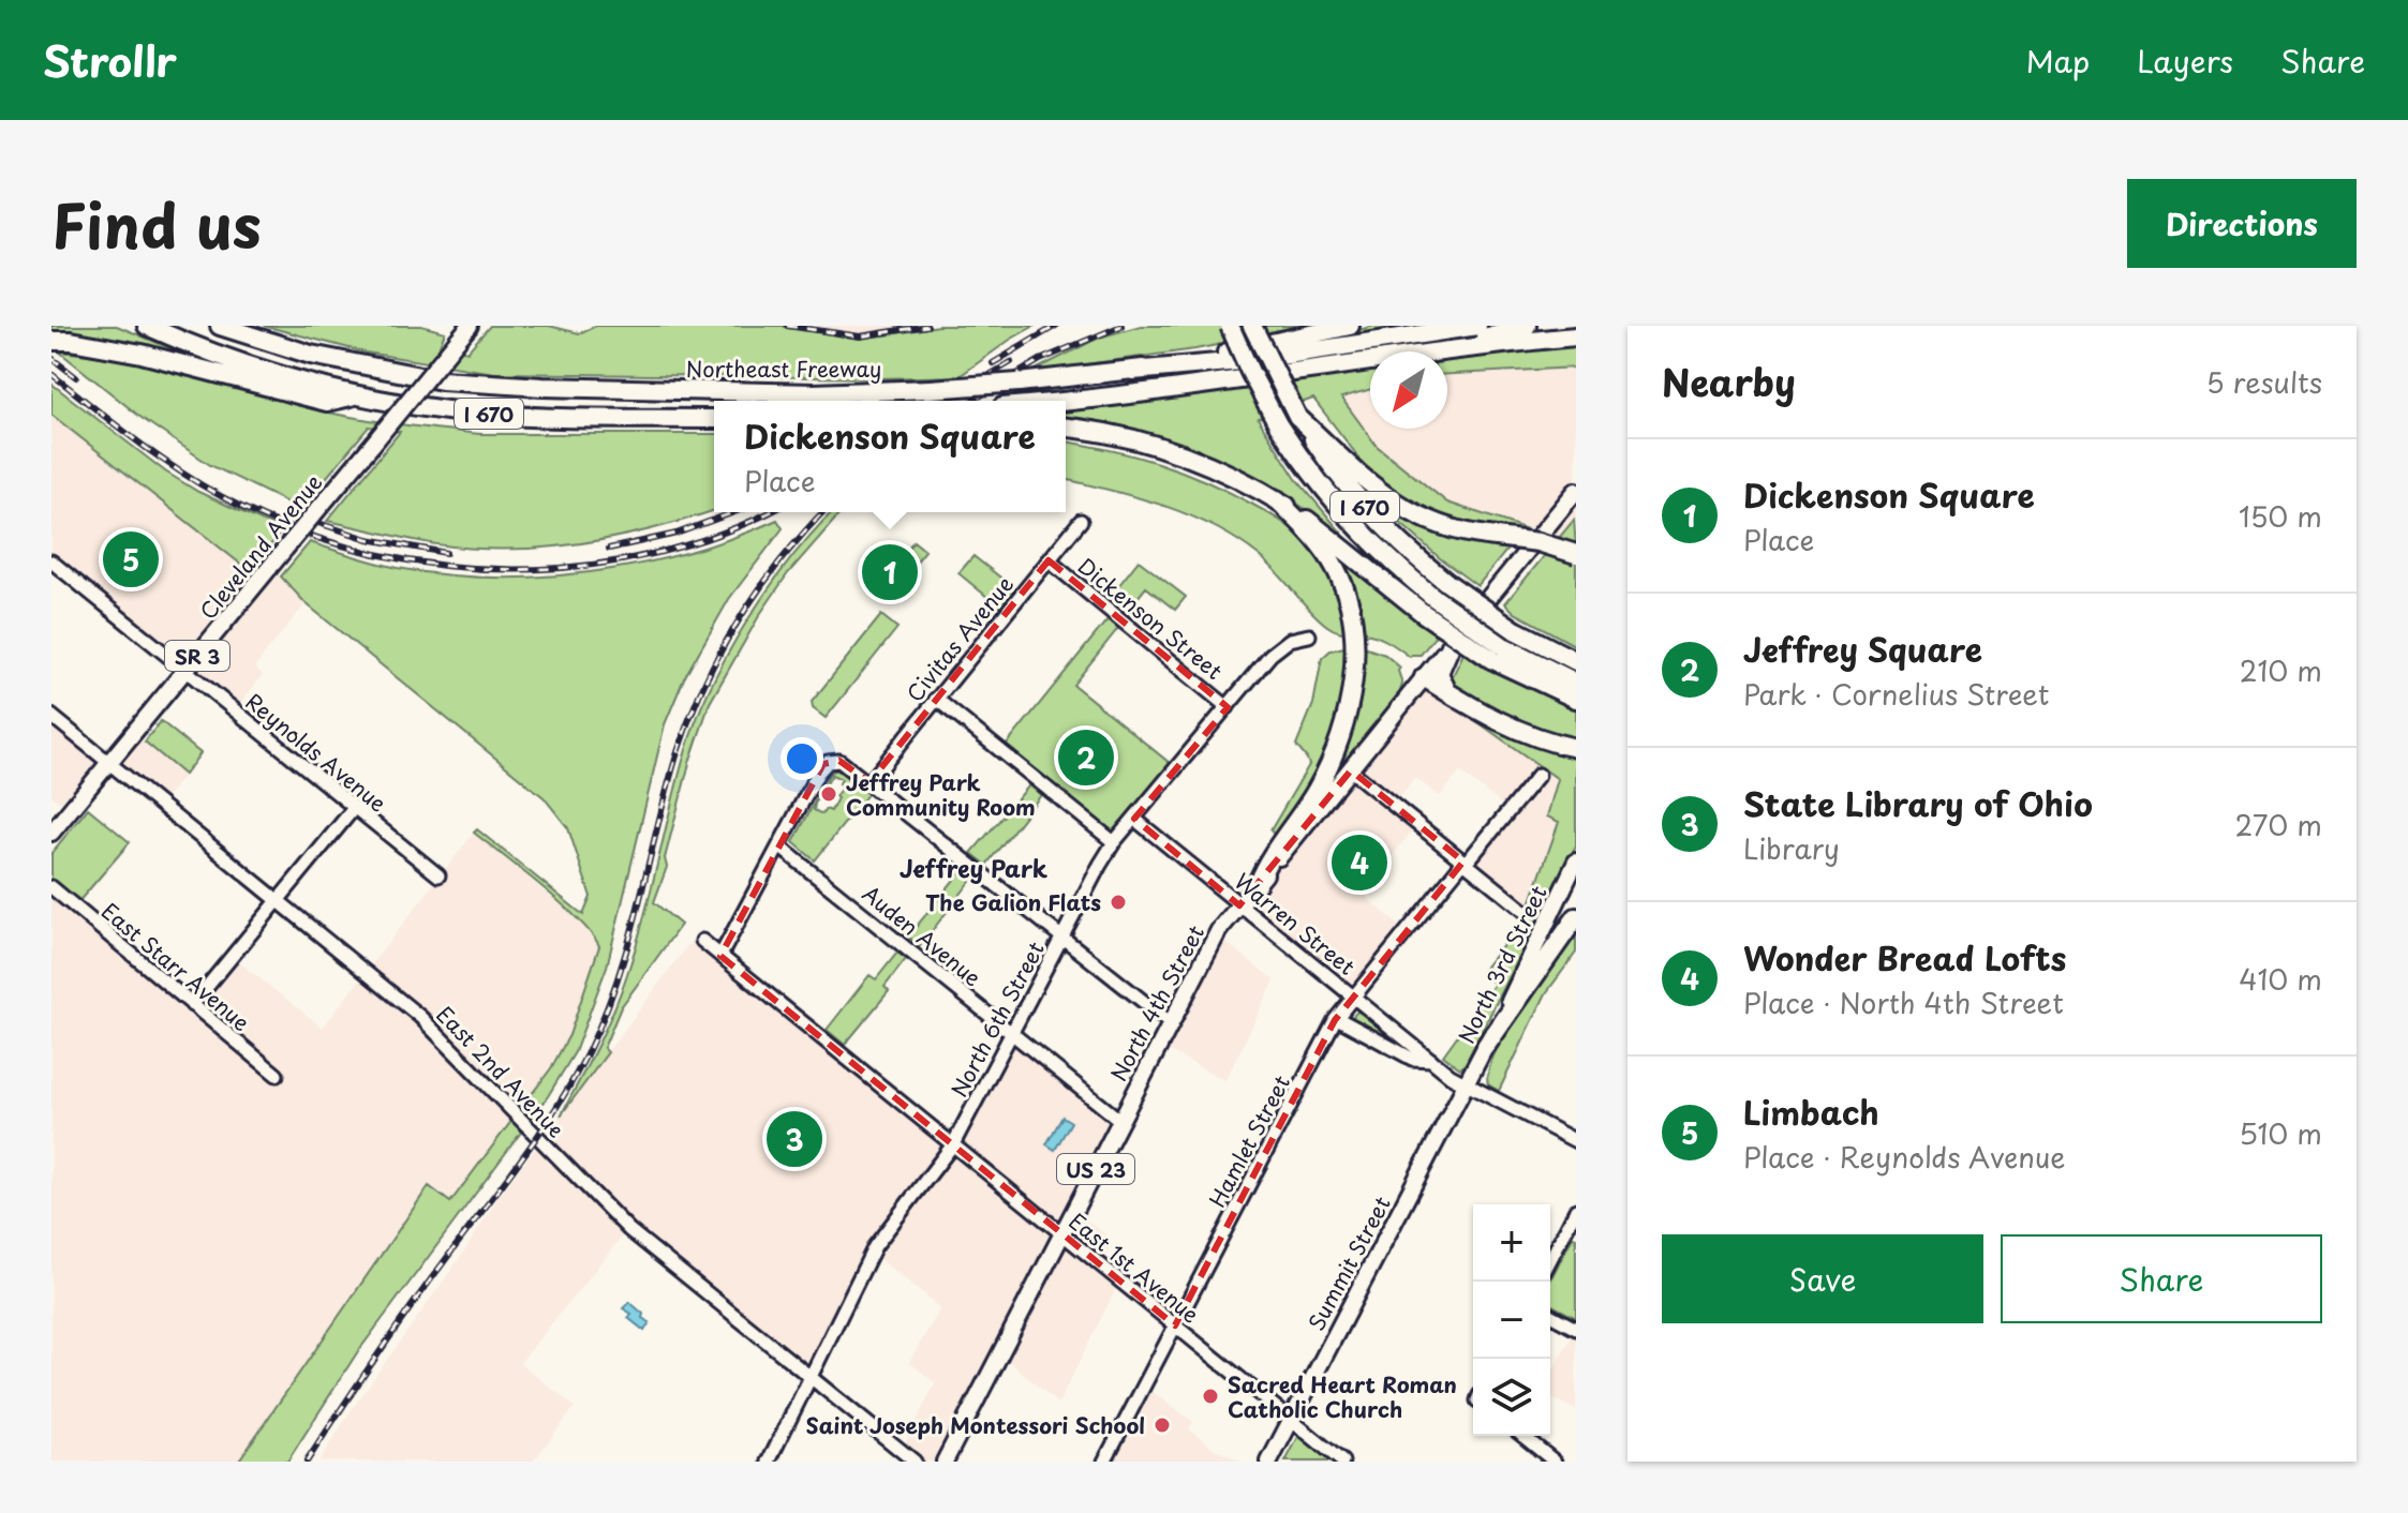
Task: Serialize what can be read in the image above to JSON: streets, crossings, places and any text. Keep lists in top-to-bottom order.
{
  "streets": {
    "highway": ["Northeast Freeway", "I 670"],
    "main road": [
      "Cleveland Avenue",
      "SR 3",
      "North 3rd Street",
      "North 4th Street",
      "US 23",
      "Summit Street"
    ],
    "street": [
      "Dickenson Street",
      "Civitas Avenue",
      "Reynolds Avenue",
      "Warren Street",
      "Auden Avenue",
      "East Starr Avenue",
      "North 6th Street",
      "East 2nd Avenue",
      "Hamlet Street",
      "East 1st Avenue"
    ]
  },
  "crossings": [
    ["Cleveland Avenue", "Reynolds Avenue"],
    ["Cleveland Avenue", "East 2nd Avenue"],
    ["Dickenson Street", "Civitas Avenue"],
    ["Dickenson Street", "North 6th Street"],
    ["Warren Street", "North 3rd Street"],
    ["Warren Street", "North 4th Street"],
    ["Warren Street", "North 6th Street"],
    ["Warren Street", "Hamlet Street"],
    ["Warren Street", "Summit Street"],
    ["Auden Avenue", "North 4th Street"],
    ["Auden Avenue", "North 6th Street"],
    ["North 3rd Street", "Summit Street"],
    ["North 4th Street", "East 1st Avenue"],
    ["North 6th Street", "East 2nd Avenue"],
    ["North 6th Street", "East 1st Avenue"],
    ["Hamlet Street", "East 1st Avenue"],
    ["Summit Street", "East 1st Avenue"]
  ],
  "districts": ["Jeffrey Park"],
  "places": [
    "Jeffrey Park Community Room",
    "The Galion Flats",
    "Sacred Heart Roman Catholic Church",
    "Saint Joseph Montessori School"
  ],
  "north": "bottom left",
  "page": {
    "header": "Strollr",
    "nav": ["Map", "Layers", "Share"],
    "title": "Find us",
    "buttons": [
      "Directions",
      ["Save", "Share"]
    ],
    "heading": ["Nearby", "5 results"],
    "popup": ["Dickenson Square", "Place"],
    "list": [
      {
        "mark": "1",
        "name": "Dickenson Square",
        "note": "Place",
        "value": "150 m"
      },
      {
        "mark": "2",
        "name": "Jeffrey Square",
        "note": "Park · Cornelius Street",
        "value": "210 m"
      },
      {
        "mark": "3",
        "name": "State Library of Ohio",
        "note": "Library",
        "value": "270 m"
      },
      {
        "mark": "4",
        "name": "Wonder Bread Lofts",
        "note": "Place · North 4th Street",
        "value": "410 m"
      },
      {
        "mark": "5",
        "name": "Limbach",
        "note": "Place · Reynolds Avenue",
        "value": "510 m"
      }
    ],
    "pins": [
      "5",
      "1",
      "2",
      "4",
      "3"
    ],
    "map_buttons": ["+", "−"]
  }
}
